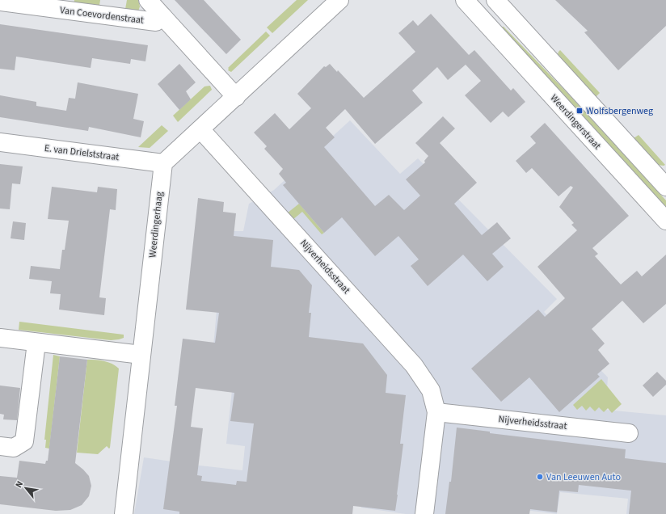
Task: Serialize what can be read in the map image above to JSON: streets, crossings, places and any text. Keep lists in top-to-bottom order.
{
  "streets": {
    "street": [
      "Van Coevordenstraat",
      "Weerdingerstraat",
      "E. van Drielststraat",
      "Weerdingerhaag",
      "Nijverheidsstraat"
    ]
  },
  "crossings": [
    ["E. van Drielststraat", "Weerdingerhaag"]
  ],
  "places": {
    "transit": ["Wolfsbergenweg"],
    "other": ["Van Leeuwen Auto"]
  },
  "north": "top left"
}
